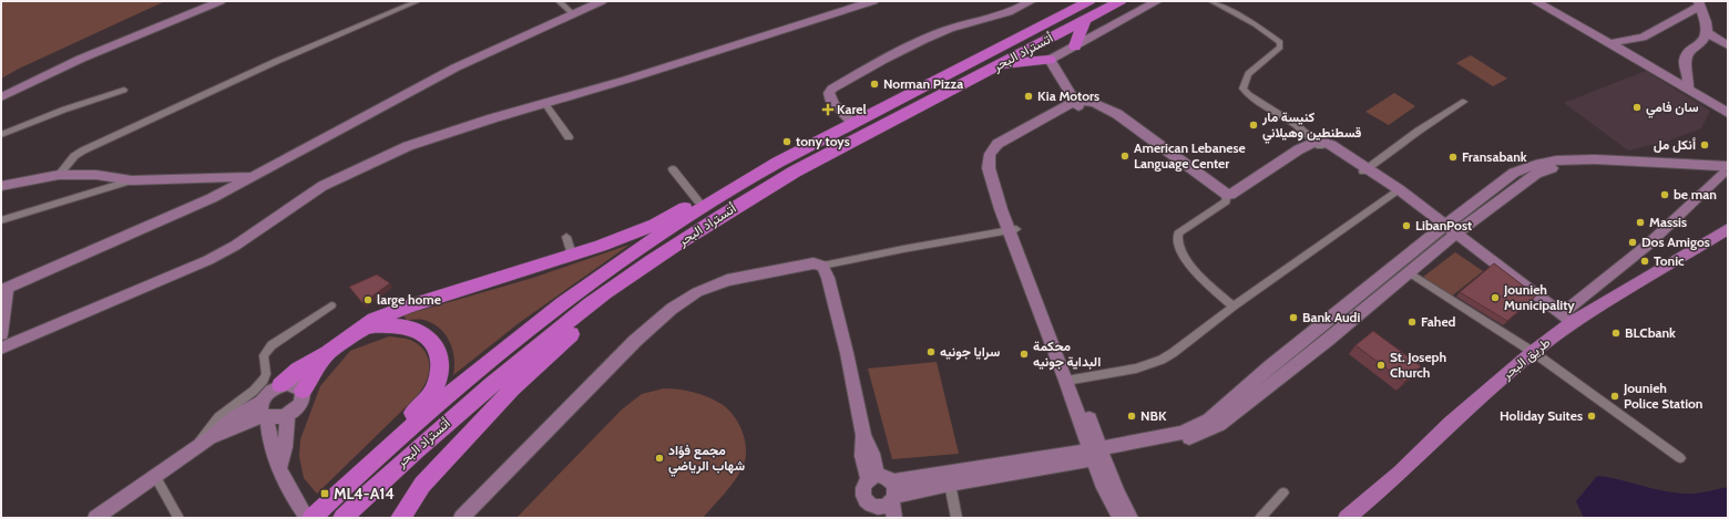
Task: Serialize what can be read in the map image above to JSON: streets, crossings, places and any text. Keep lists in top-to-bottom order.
{
  "streets": {
    "highway": ["أتستراد البحر"],
    "main road": ["طريق البحر"]
  },
  "places": {
    "other": [
      "Norman Pizza",
      "Kia Motors",
      "سان فامي",
      "كنيسة مار قسطنطين وهيلاني",
      "tony toys",
      "أنكل مل",
      "American Lebanese Language Center",
      "Fransabank",
      "be man",
      "Massis",
      "LibanPost",
      "Dos Amigos",
      "Tonic",
      "Jounieh Municipality",
      "large home",
      "Bank Audi",
      "Fahed",
      "BLCbank",
      "سرايا جونيه",
      "محكمة البداية جونيه",
      "St. Joseph Church",
      "Jounieh Police Station",
      "NBK",
      "Holiday Suites",
      "مجمع فؤاد شهاب الرياضي"
    ],
    "health": ["Karel"],
    "transit": ["ML4-A14"]
  }
}
